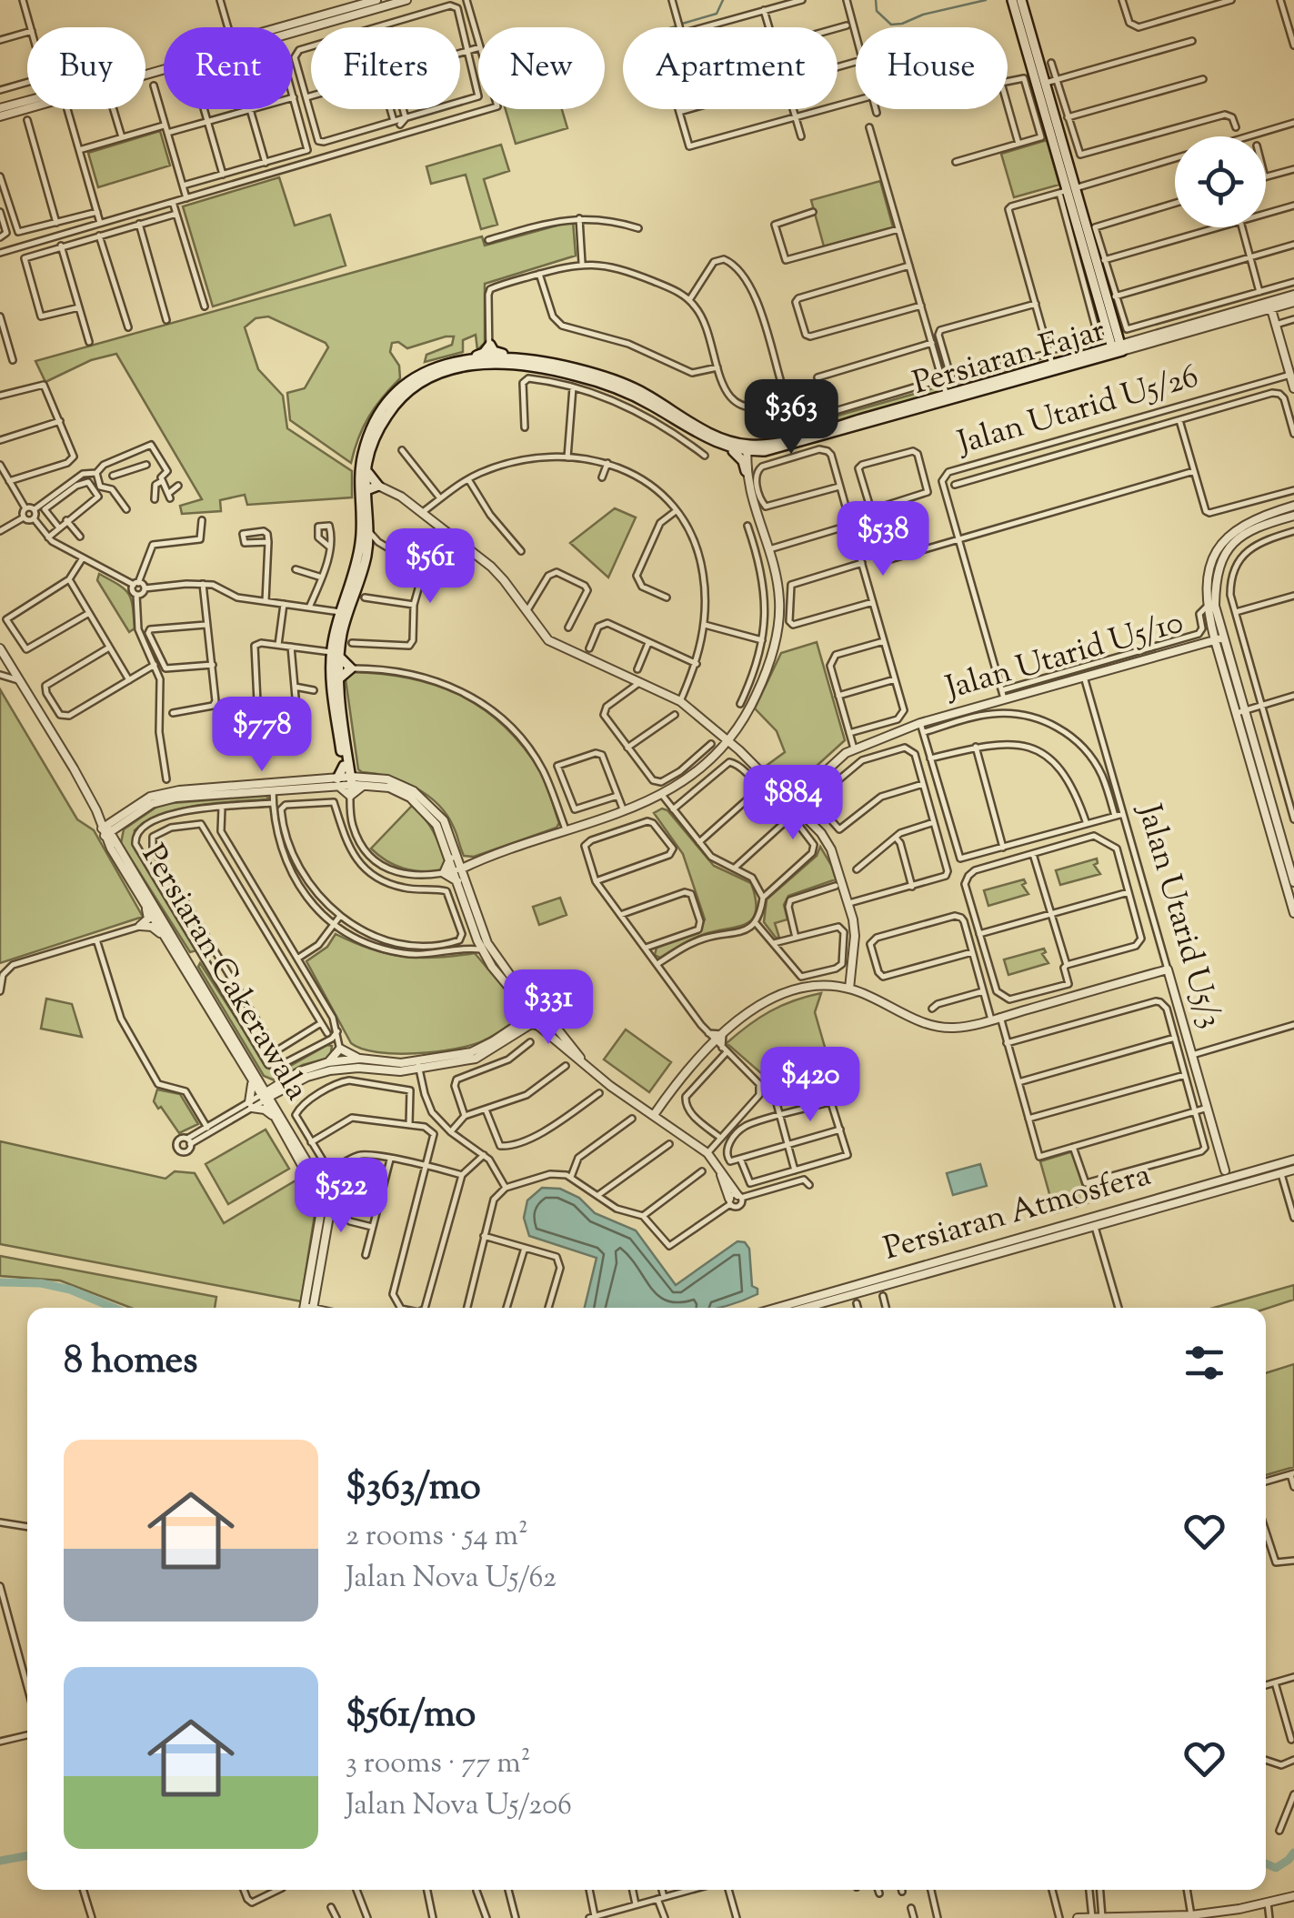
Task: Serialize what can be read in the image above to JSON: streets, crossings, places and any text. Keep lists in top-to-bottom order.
{
  "streets": {
    "main road": ["Persiaran Fajar"],
    "street": [
      "Jalan Utarid U5/26",
      "Jalan Utarid U5/10",
      "Jalan Utarid U5/3",
      "Persiaran Cakerawala",
      "Persiaran Atmosfera"
    ]
  },
  "crossings": [
    ["Jalan Utarid U5/10", "Jalan Utarid U5/3"]
  ],
  "page": {
    "chip": [
      "Buy",
      "Rent",
      "Filters",
      "New",
      "Apartment",
      "House"
    ],
    "price": [
      "$363",
      "$538",
      "$561",
      "$778",
      "$884",
      "$331",
      "$420",
      "$522"
    ],
    "heading": "8 homes",
    "list": [
      {
        "name": "$363/mo",
        "note": "2 rooms · 54 m² · Jalan Nova U5/62"
      },
      {
        "name": "$561/mo",
        "note": "3 rooms · 77 m² · Jalan Nova U5/206"
      }
    ]
  }
}
